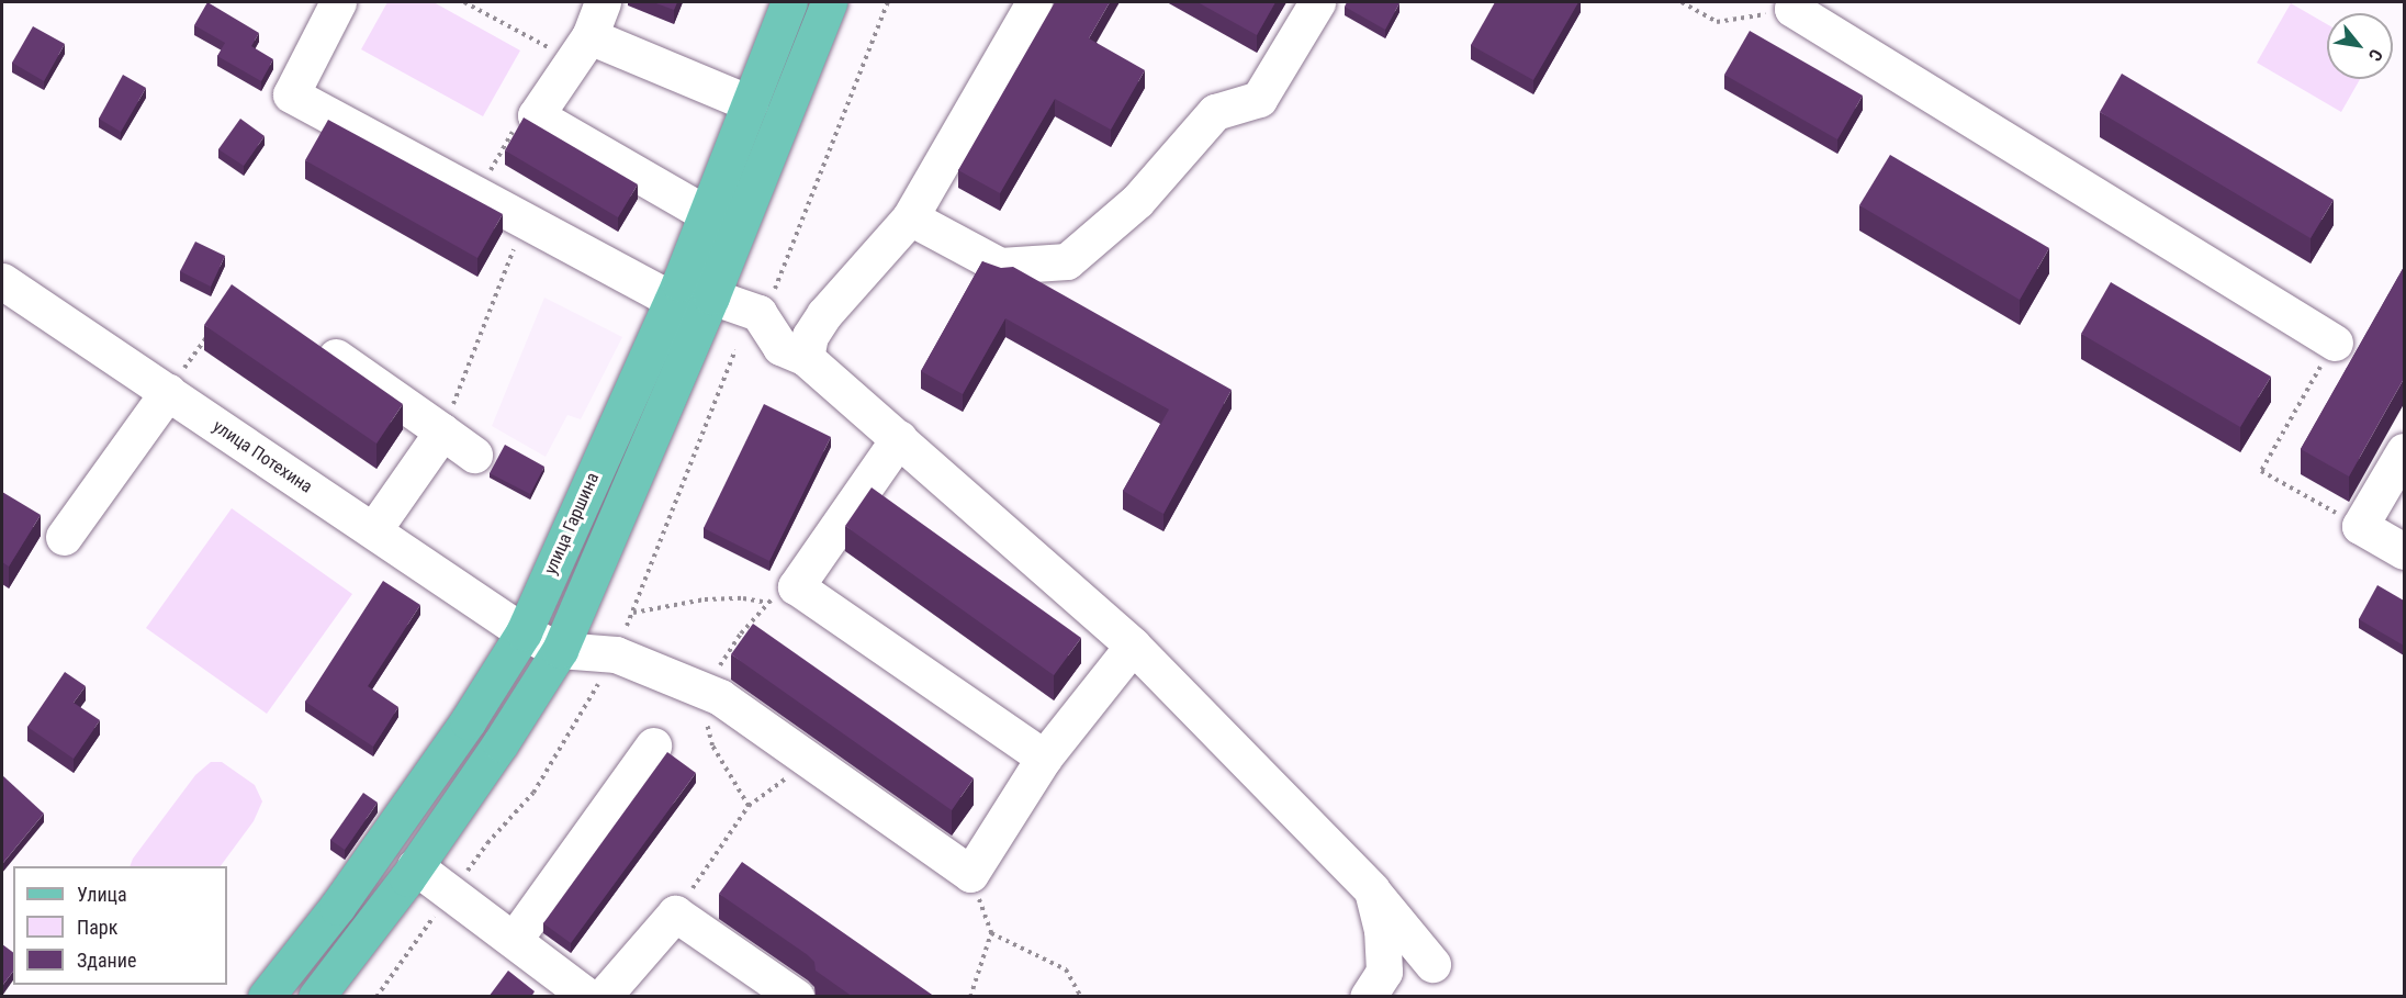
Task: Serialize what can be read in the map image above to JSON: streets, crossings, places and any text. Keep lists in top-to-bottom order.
{
  "streets": {
    "main road": ["улица Гаршина"],
    "street": ["улица Потехина"]
  },
  "crossings": [
    ["улица Потехина", "улица Гаршина"]
  ],
  "legend": ["Улица", "Парк", "Здание"],
  "north": "bottom right"
}
